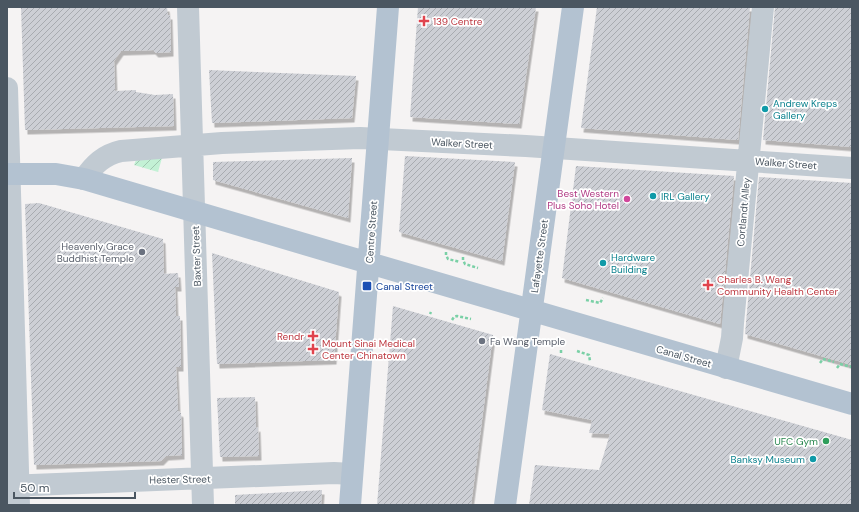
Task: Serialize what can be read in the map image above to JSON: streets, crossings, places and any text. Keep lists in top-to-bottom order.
{
  "streets": {
    "main road": ["Centre Street", "Lafayette Street", "Canal Street"],
    "street": [
      "Walker Street",
      "Cortlandt Alley",
      "Baxter Street",
      "Hester Street"
    ]
  },
  "crossings": [
    ["Walker Street", "Cortlandt Alley"],
    ["Walker Street", "Centre Street"],
    ["Walker Street", "Baxter Street"],
    ["Walker Street", "Lafayette Street"],
    ["Walker Street", "Canal Street"],
    ["Cortlandt Alley", "Canal Street"],
    ["Centre Street", "Canal Street"],
    ["Centre Street", "Hester Street"],
    ["Baxter Street", "Canal Street"],
    ["Baxter Street", "Hester Street"],
    ["Lafayette Street", "Canal Street"]
  ],
  "places": {
    "health": [
      "139 Centre",
      "Charles B. Wang Community Health Center",
      "Rendr",
      "Mount Sinai Medical Center Chinatown"
    ],
    "other": [
      "Andrew Kreps Gallery",
      "IRL Gallery",
      "Best Western Plus Soho Hotel",
      "Heavenly Grace Buddhist Temple",
      "Hardware Building",
      "Fa Wang Temple",
      "UFC Gym",
      "Banksy Museum"
    ],
    "transit": ["Canal Street"]
  },
  "scale_bar": "50 m"
}
